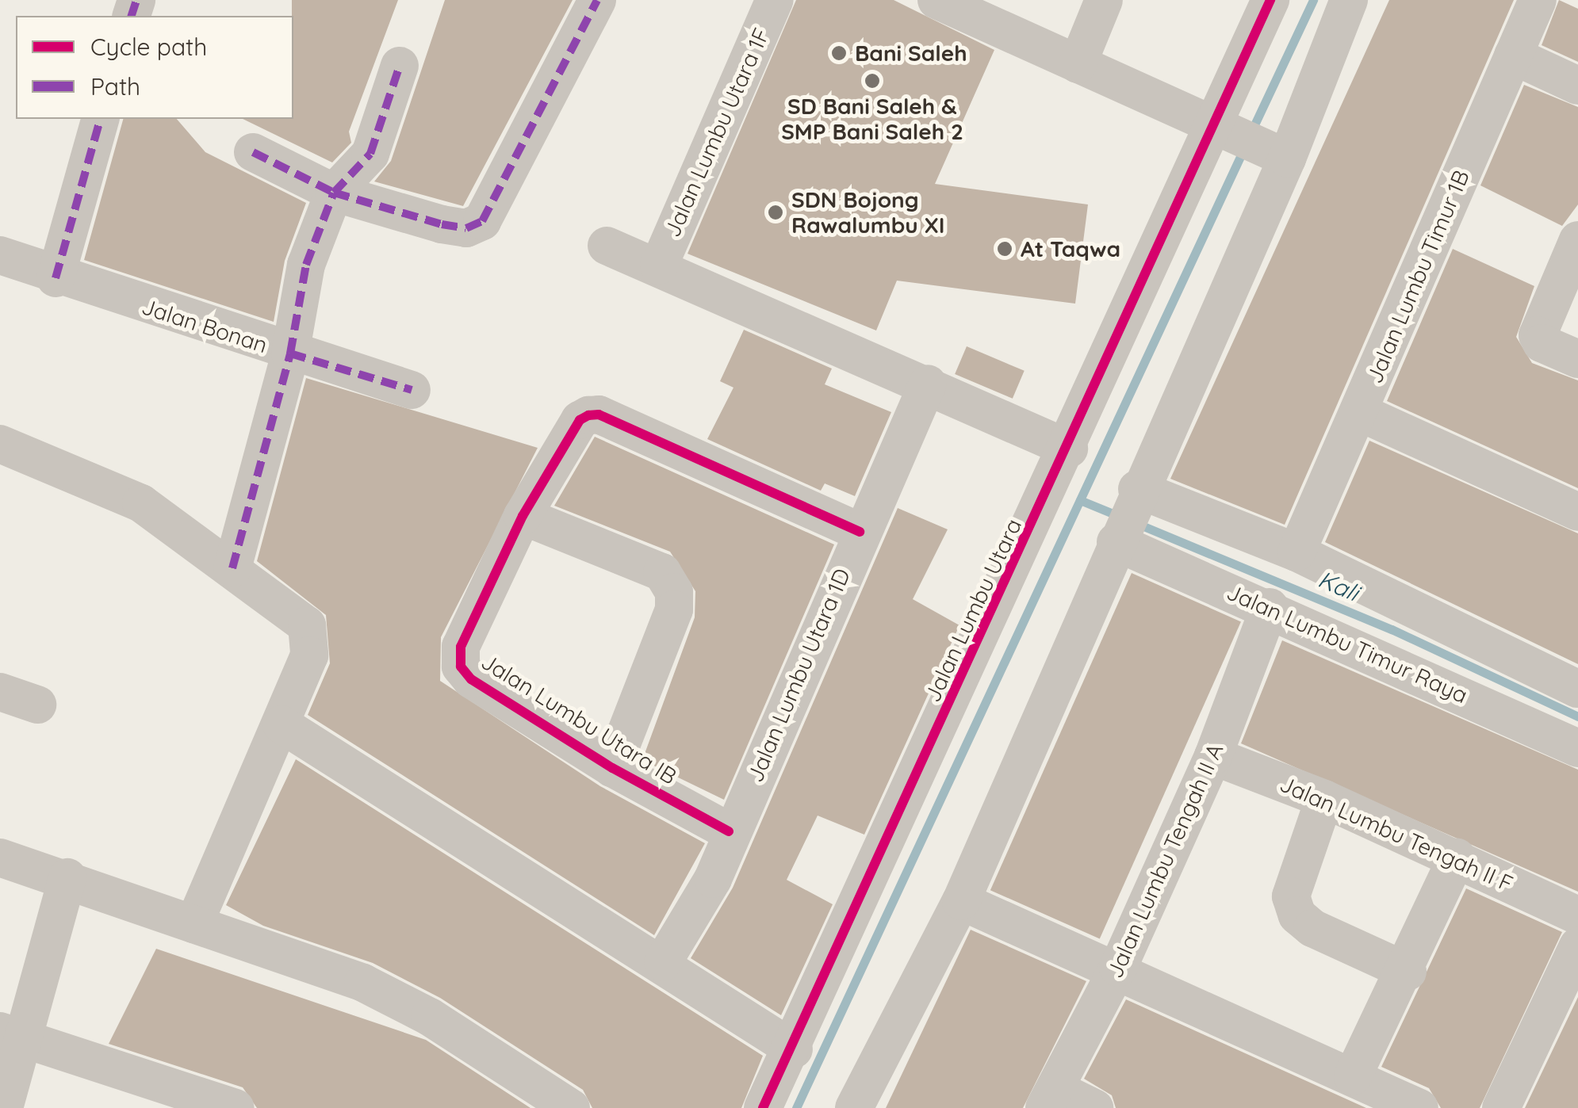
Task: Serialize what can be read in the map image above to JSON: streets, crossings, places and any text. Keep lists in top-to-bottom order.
{
  "streets": {
    "street": [
      "Jalan Lumbu Utara 1F",
      "Jalan Lumbu Timur 1B",
      "Jalan Bonan",
      "Jalan Lumbu Utara",
      "Jalan Lumbu Timur Raya",
      "Jalan Lumbu Utara 1D",
      "Jalan Lumbu Utara IB",
      "Jalan Lumbu Tengah II F",
      "Jalan Lumbu Tengah II A"
    ]
  },
  "crossings": [
    ["Jalan Lumbu Utara", "Jalan Lumbu Timur Raya"],
    ["Jalan Lumbu Timur Raya", "Jalan Lumbu Tengah II A"],
    ["Jalan Lumbu Utara 1D", "Jalan Lumbu Utara IB"],
    ["Jalan Lumbu Tengah II F", "Jalan Lumbu Tengah II A"]
  ],
  "water": ["Kali"],
  "places": [
    "Bani Saleh",
    "SD Bani Saleh & SMP Bani Saleh 2",
    "SDN Bojong Rawalumbu XI",
    "At Taqwa"
  ],
  "legend": ["Cycle path", "Path"]
}
